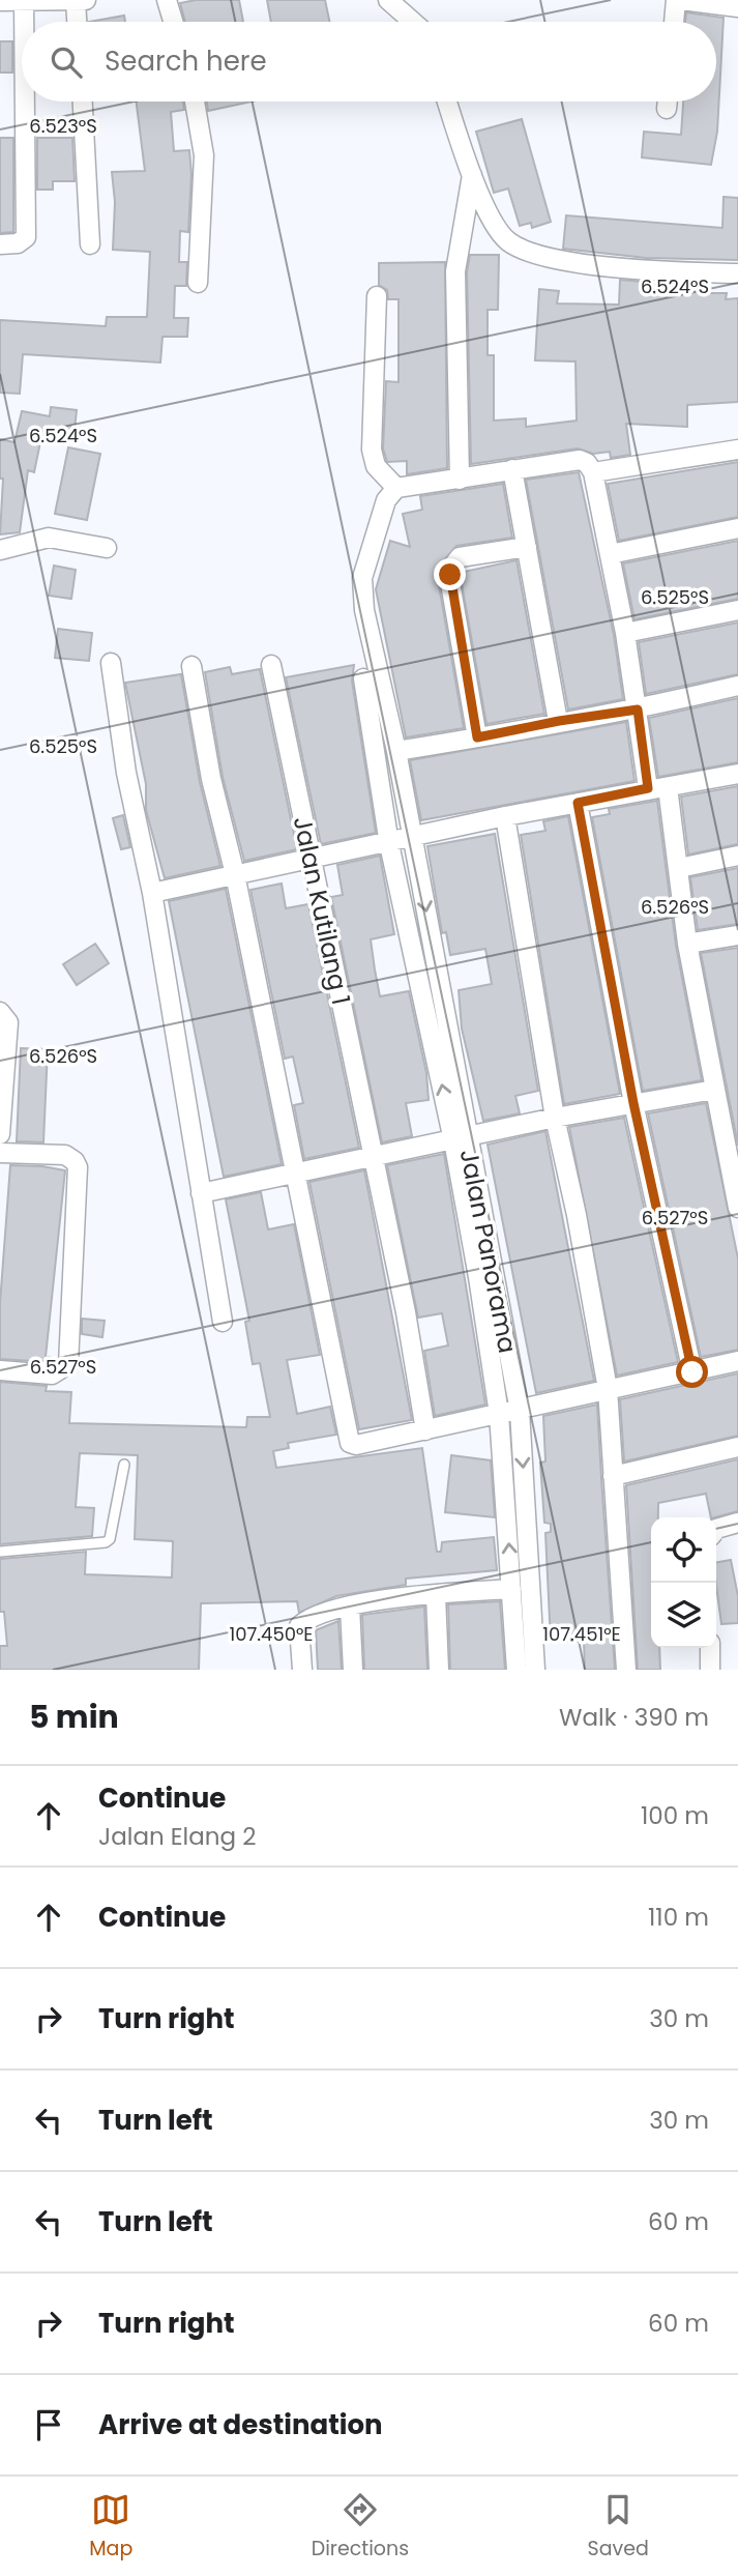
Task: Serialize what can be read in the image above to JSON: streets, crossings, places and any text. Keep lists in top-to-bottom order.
{
  "streets": {
    "street": ["Jalan Kutilang 1", "Jalan Panorama"]
  },
  "page": {
    "search": "Search here",
    "heading": ["5 min", "Walk · 390 m"],
    "list": [
      ["Continue", "Jalan Elang 2", "100 m"],
      ["Continue", "110 m"],
      ["Turn right", "30 m"],
      ["Turn left", "30 m"],
      ["Turn left", "60 m"],
      ["Turn right", "60 m"],
      "Arrive at destination"
    ],
    "nav": ["Map", "Directions", "Saved"]
  },
  "coordinates": [
    "6.523°S",
    "6.524°S",
    "6.525°S",
    "6.526°S",
    "6.527°S",
    "107.450°E",
    "107.451°E"
  ]
}
